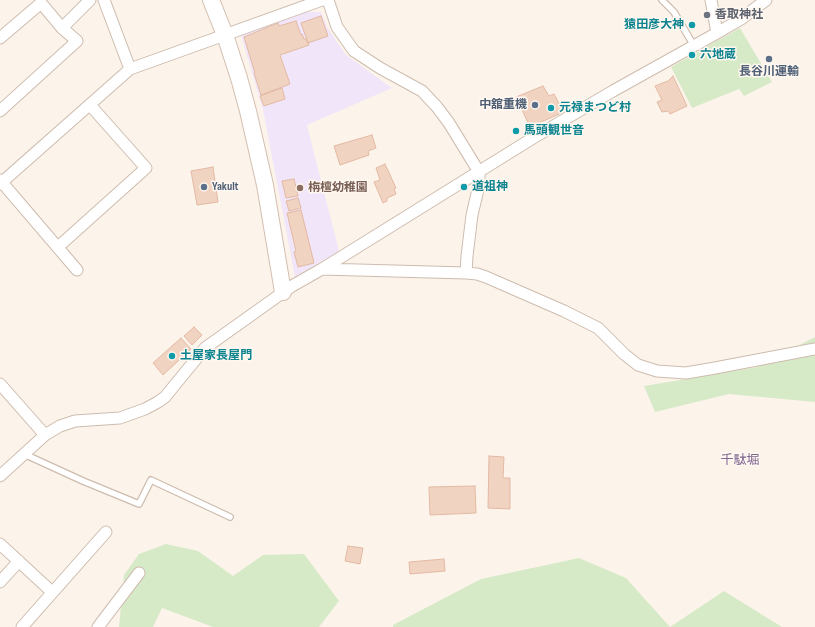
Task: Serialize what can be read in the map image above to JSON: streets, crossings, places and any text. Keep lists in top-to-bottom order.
{
  "districts": ["千駄堀"],
  "places": [
    "香取神社",
    "猿田彦大神",
    "六地蔵",
    "長谷川運輸",
    "中舘重機",
    "元禄まつど村",
    "馬頭観世音",
    "Yakult",
    "道祖神",
    "栴檀幼稚園",
    "土屋家長屋門"
  ]
}
